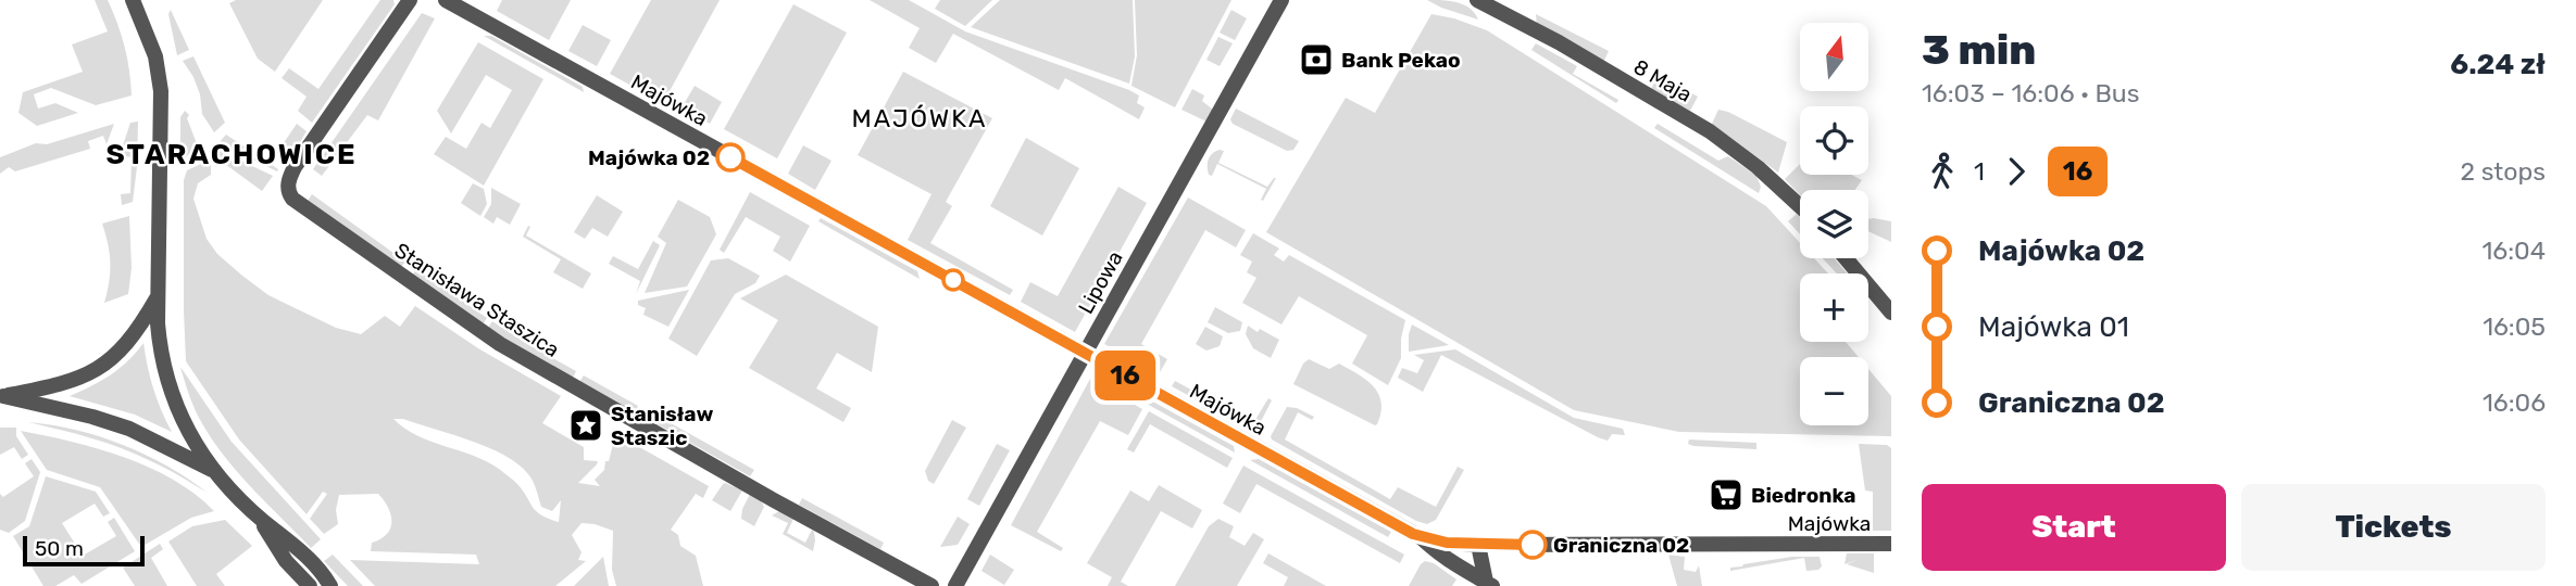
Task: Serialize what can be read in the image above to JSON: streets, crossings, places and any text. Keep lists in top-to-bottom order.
{
  "streets": {
    "street": [
      "8 Maja",
      "Majówka",
      "Lipowa",
      "Stanisława Staszica"
    ]
  },
  "crossings": [
    ["Majówka", "Lipowa"]
  ],
  "districts": ["MAJÓWKA", "STARACHOWICE"],
  "places": {
    "bank": ["Bank Pekao"],
    "other": ["Majówka 02", "Graniczna 02"],
    "place": ["Stanisław Staszic"],
    "supermarket": ["Biedronka"]
  },
  "lines": ["bus line 16"],
  "scale_bar": "50 m",
  "north": "top",
  "page": {
    "on_map": "16",
    "heading": ["3 min", "16:03 – 16:06 · Bus", "6.24 zł"],
    "map_buttons": ["+", "−"],
    "legs": ["1", "16", "2 stops"],
    "list": [
      {
        "name": "Majówka 02",
        "value": "16:04"
      },
      {
        "name": "Majówka 01",
        "value": "16:05"
      },
      {
        "name": "Graniczna 02",
        "value": "16:06"
      }
    ],
    "buttons": ["Start", "Tickets"],
    "scale": "50 m"
  }
}
